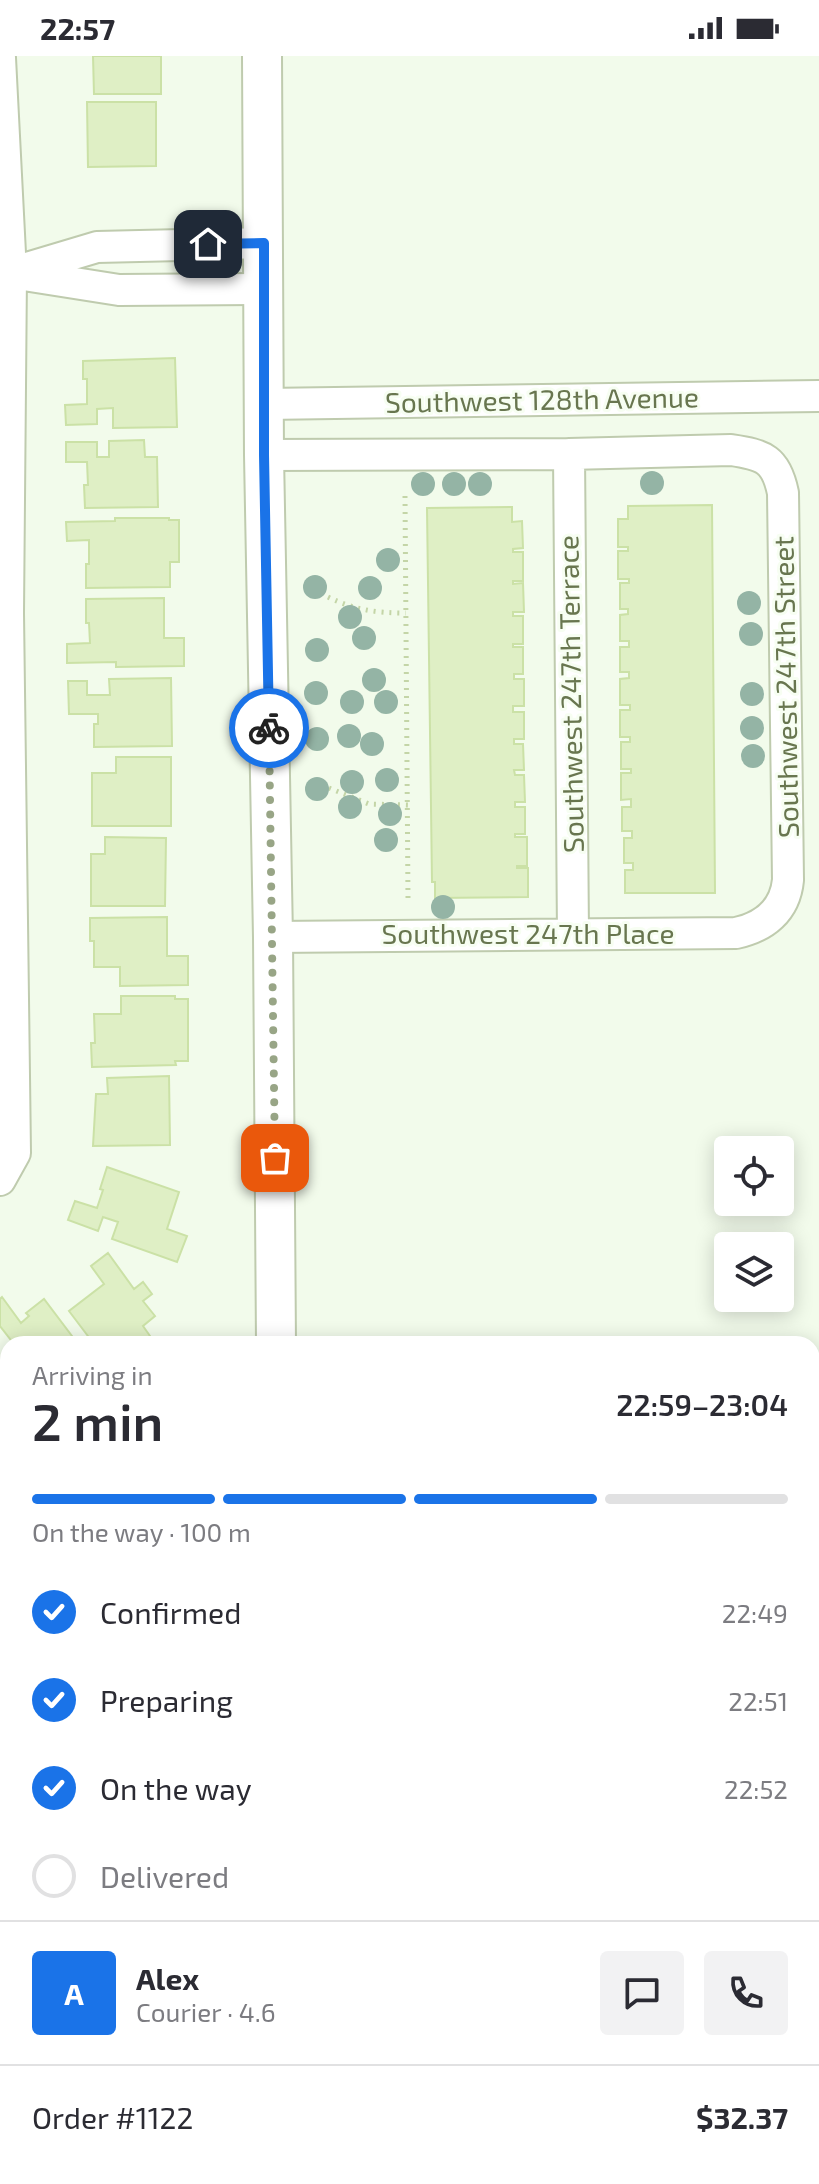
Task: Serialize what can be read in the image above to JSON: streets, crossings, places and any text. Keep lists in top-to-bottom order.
{
  "streets": {
    "street": [
      "Southwest 128th Avenue",
      "Southwest 247th Street",
      "Southwest 247th Terrace",
      "Southwest 247th Place"
    ]
  },
  "crossings": [
    ["Southwest 247th Street", "Southwest 247th Terrace"],
    ["Southwest 247th Street", "Southwest 247th Place"],
    ["Southwest 247th Terrace", "Southwest 247th Place"]
  ],
  "page": {
    "status": "22:57",
    "heading": ["2 min", "Arriving in", "22:59–23:04"],
    "panel": [
      "Alex",
      "Courier · 4.6",
      "Order #1122",
      "$32.37"
    ],
    "bar": "On the way · 100 m",
    "list": [
      ["Confirmed", "22:49"],
      ["Preparing", "22:51"],
      ["On the way", "22:52"],
      "Delivered"
    ],
    "round": "A"
  }
}
